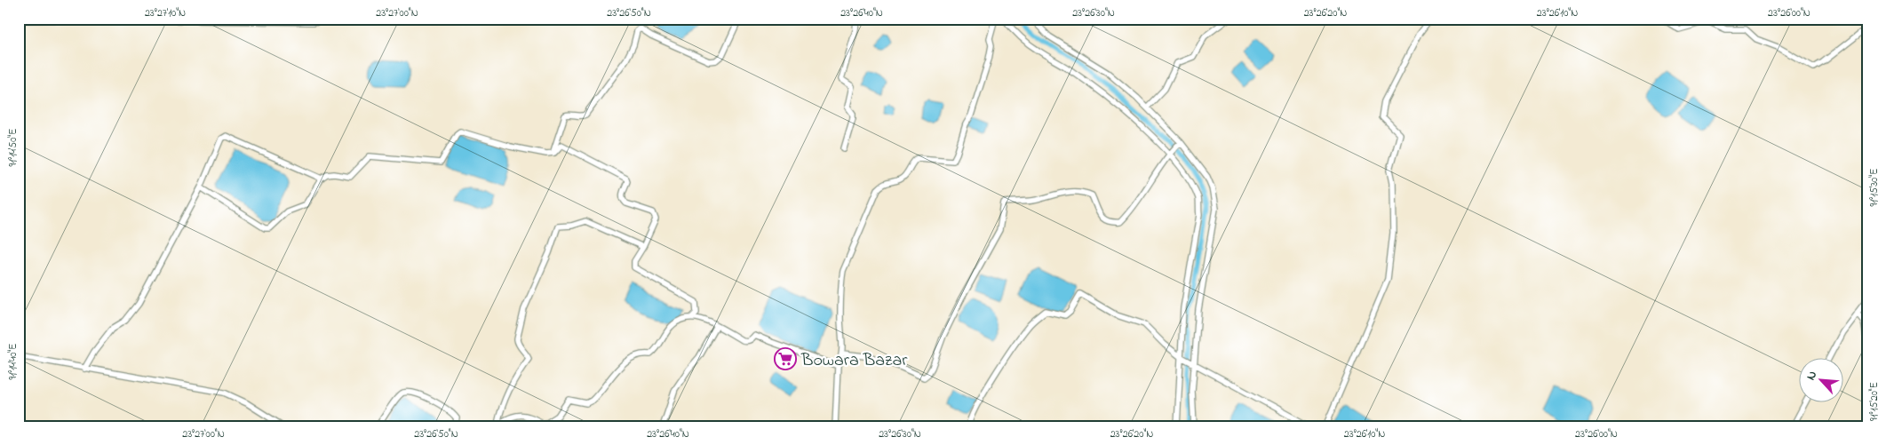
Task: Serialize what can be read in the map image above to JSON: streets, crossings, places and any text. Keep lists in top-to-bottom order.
{
  "places": {
    "supermarket": ["Bowara Bazar"]
  },
  "north": "top left",
  "coordinates": [
    "23°27'10\"N",
    "23°27'00\"N",
    "23°26'50\"N",
    "23°26'40\"N",
    "23°26'30\"N",
    "23°26'20\"N",
    "23°26'10\"N",
    "23°26'00\"N",
    "91°14'50\"E",
    "91°15'30\"E",
    "91°14'40\"E",
    "91°15'20\"E"
  ]
}
